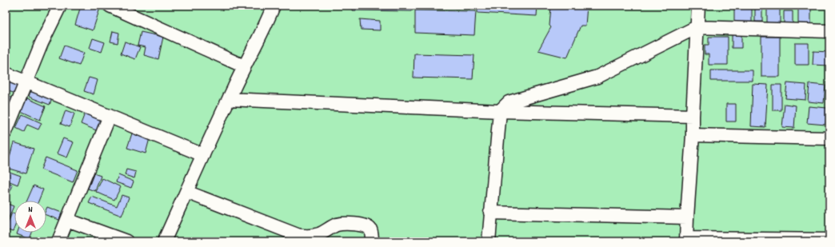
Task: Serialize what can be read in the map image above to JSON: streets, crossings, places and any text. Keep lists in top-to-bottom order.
{
  "north": "top"
}
